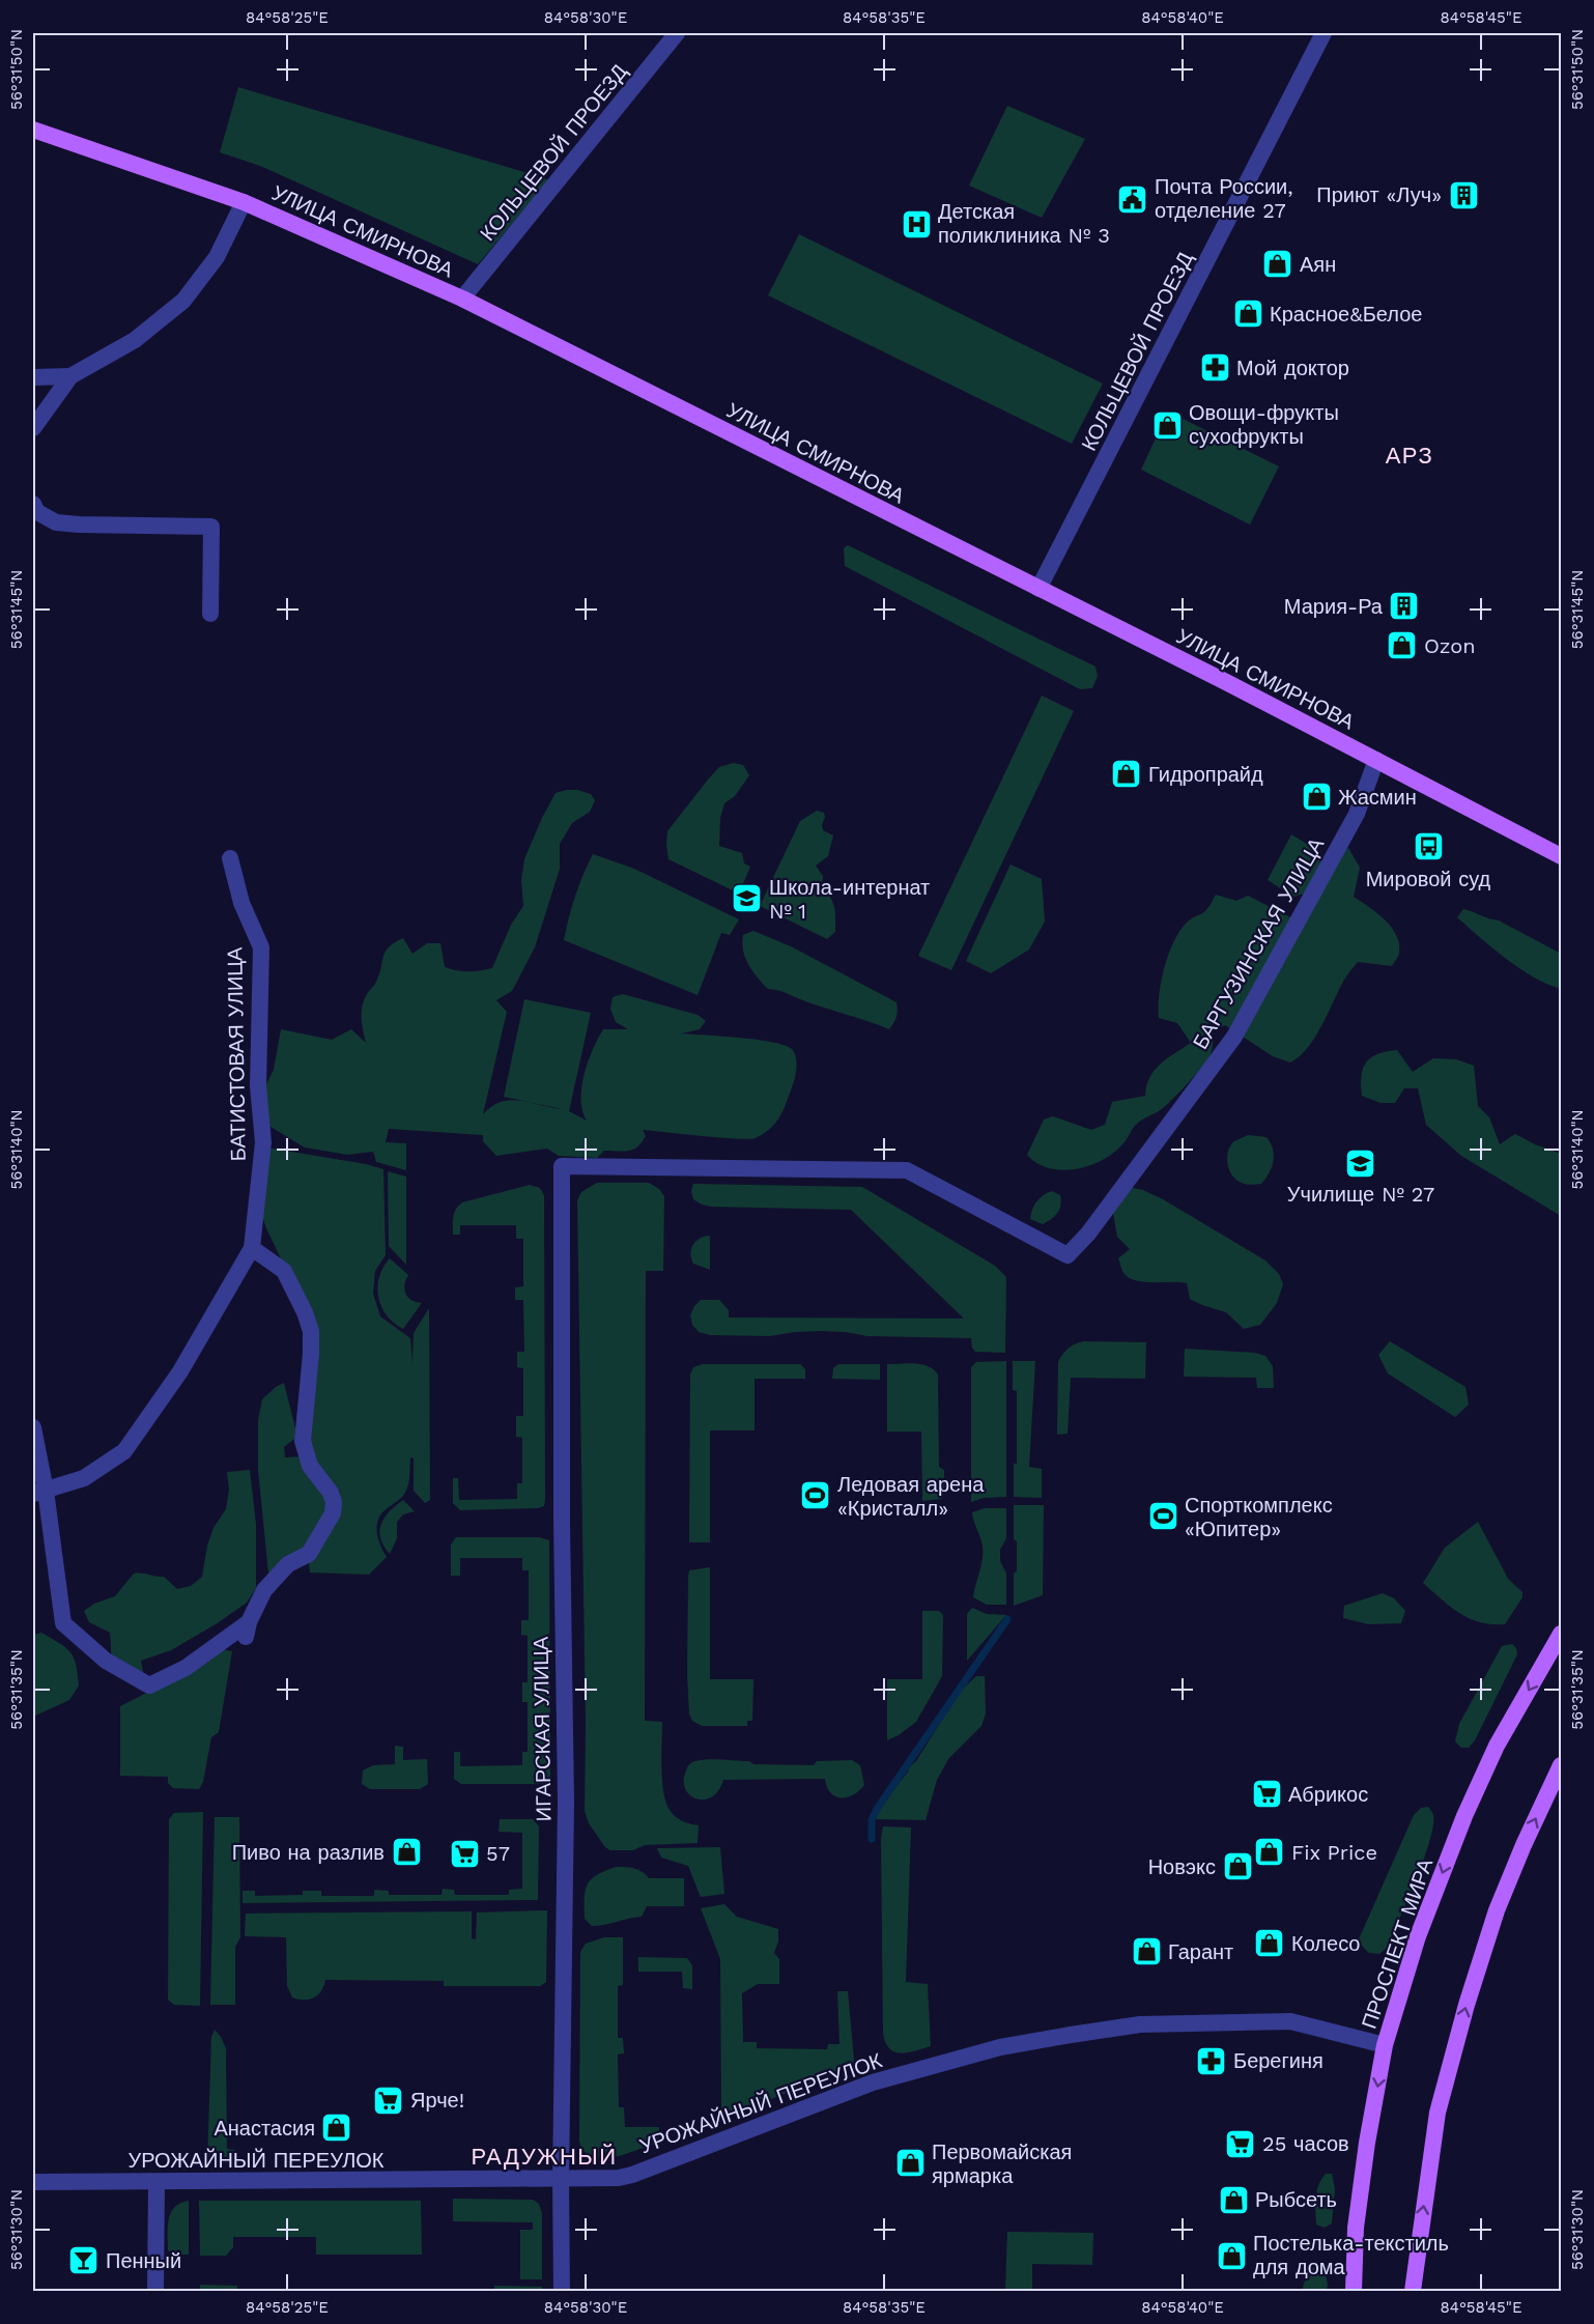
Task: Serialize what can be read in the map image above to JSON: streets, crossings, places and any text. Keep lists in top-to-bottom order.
{
  "streets": {
    "main road": ["УЛИЦА СМИРНОВА", "ПРОСПЕКТ МИРА"],
    "street": [
      "КОЛЬЦЕВОЙ ПРОЕЗД",
      "БАРГУЗИНСКАЯ УЛИЦА",
      "БАТИСТОВАЯ УЛИЦА",
      "ИГАРСКАЯ УЛИЦА",
      "УРОЖАЙНЫЙ ПЕРЕУЛОК"
    ]
  },
  "crossings": [
    ["КОЛЬЦЕВОЙ ПРОЕЗД", "УЛИЦА СМИРНОВА"],
    ["УЛИЦА СМИРНОВА", "БАРГУЗИНСКАЯ УЛИЦА"],
    ["БАРГУЗИНСКАЯ УЛИЦА", "ИГАРСКАЯ УЛИЦА"],
    ["ИГАРСКАЯ УЛИЦА", "УРОЖАЙНЫЙ ПЕРЕУЛОК"],
    ["ПРОСПЕКТ МИРА", "УРОЖАЙНЫЙ ПЕРЕУЛОК"]
  ],
  "districts": ["АРЗ", "РАДУЖНЫЙ"],
  "places": {
    "building": ["Приют «Луч»", "Мария-Ра"],
    "public building": ["Почта России, отделение 27"],
    "hospital": ["Детская поликлиника № 3"],
    "shop": [
      "Аян",
      "Красное&Белое",
      "Овощи-фрукты сухофрукты",
      "Ozon",
      "Гидропрайд",
      "Жасмин",
      "Пиво на разлив",
      "Fix Price",
      "Новэкс",
      "Колесо",
      "Гарант",
      "Анастасия",
      "Первомайская ярмарка",
      "Рыбсеть",
      "Постелька-текстиль для дома"
    ],
    "pharmacy": ["Мой доктор", "Берегиня"],
    "bus stop": ["Мировой суд"],
    "school or university": ["Школа-интернат № 1", "Училище № 27"],
    "sports": ["Ледовая арена «Кристалл»", "Спорткомплекс «Юпитер»"],
    "supermarket": [
      "Абрикос",
      "57",
      "Ярче!",
      "25 часов"
    ],
    "bar": ["Пенный"]
  },
  "coordinates": [
    "84°58'25\"E",
    "84°58'30\"E",
    "84°58'35\"E",
    "84°58'40\"E",
    "84°58'45\"E",
    "56°31'50\"N",
    "56°31'45\"N",
    "56°31'40\"N",
    "56°31'35\"N",
    "56°31'30\"N"
  ]
}
